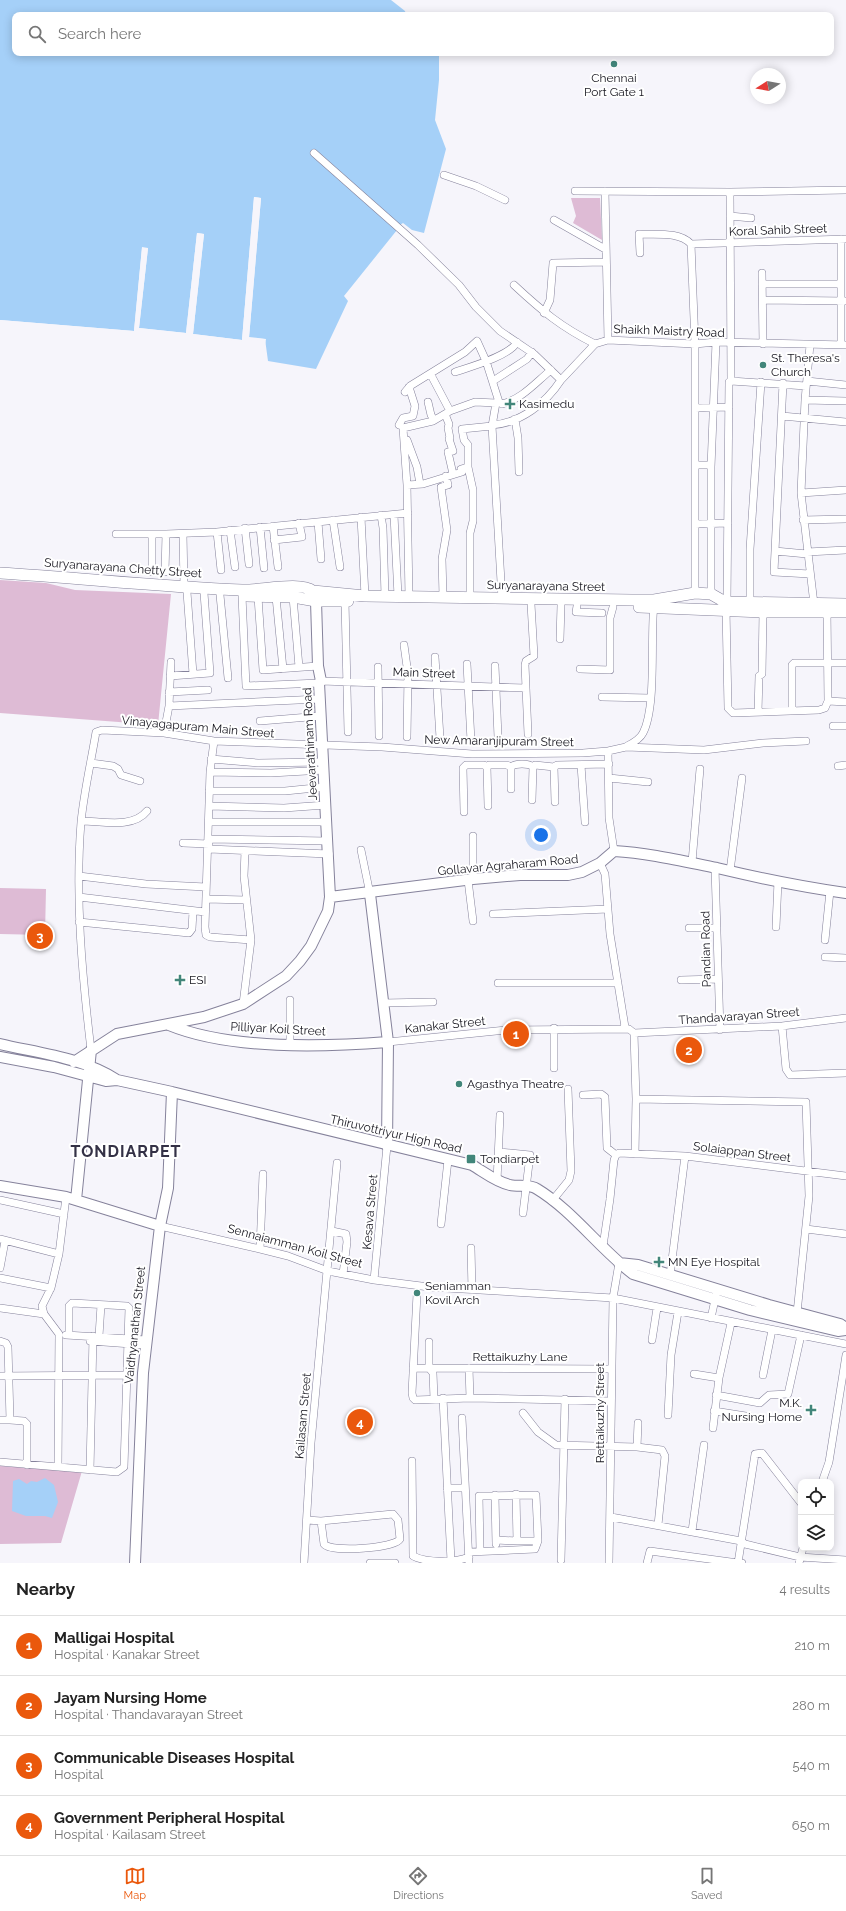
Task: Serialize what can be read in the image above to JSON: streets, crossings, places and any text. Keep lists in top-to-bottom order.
{
  "streets": {
    "main road": [
      "Suryanarayana Chetty Street",
      "Suryanarayana Street",
      "Jeevarathinam Road",
      "Gollavar Agraharam Road",
      "Pilliyar Koil Street",
      "Thiruvottriyur High Road",
      "Sennaiamman Koil Street",
      "Vaidhyanathan Street"
    ],
    "street": [
      "Koral Sahib Street",
      "Shaikh Maistry Road",
      "Main Street",
      "Vinayagapuram Main Street",
      "New Amaranjipuram Street",
      "Pandian Road",
      "Thandavarayan Street",
      "Kanakar Street",
      "Solaiappan Street",
      "Kesava Street",
      "Rettaikuzhy Lane",
      "Rettaikuzhy Street",
      "Kailasam Street"
    ]
  },
  "crossings": [
    ["Suryanarayana Chetty Street", "Suryanarayana Street"],
    ["Suryanarayana Chetty Street", "Main Street"],
    ["Suryanarayana Street", "Main Street"],
    ["Suryanarayana Street", "Jeevarathinam Road"],
    ["Main Street", "Jeevarathinam Road"],
    ["Vinayagapuram Main Street", "New Amaranjipuram Street"],
    ["Vinayagapuram Main Street", "Jeevarathinam Road"],
    ["New Amaranjipuram Street", "Jeevarathinam Road"],
    ["Jeevarathinam Road", "Gollavar Agraharam Road"],
    ["Jeevarathinam Road", "Pilliyar Koil Street"],
    ["Jeevarathinam Road", "Thiruvottriyur High Road"],
    ["Pandian Road", "Thandavarayan Street"],
    ["Kanakar Street", "Pilliyar Koil Street"],
    ["Thiruvottriyur High Road", "Kesava Street"],
    ["Thiruvottriyur High Road", "Vaidhyanathan Street"],
    ["Thiruvottriyur High Road", "Rettaikuzhy Street"],
    ["Kesava Street", "Sennaiamman Koil Street"],
    ["Sennaiamman Koil Street", "Vaidhyanathan Street"],
    ["Sennaiamman Koil Street", "Rettaikuzhy Street"],
    ["Sennaiamman Koil Street", "Kailasam Street"],
    ["Rettaikuzhy Lane", "Rettaikuzhy Street"]
  ],
  "districts": ["TONDIARPET"],
  "places": {
    "other": [
      "Chennai Port Gate 1",
      "St. Theresa's Church",
      "Agasthya Theatre",
      "Seniamman Kovil Arch"
    ],
    "health": [
      "Kasimedu",
      "ESI",
      "MN Eye Hospital",
      "M.K. Nursing Home"
    ],
    "transit": ["Tondiarpet"]
  },
  "north": "left",
  "page": {
    "search": "Search here",
    "pins": [
      "3",
      "1",
      "2",
      "4"
    ],
    "heading": ["Nearby", "4 results"],
    "list": [
      {
        "mark": "1",
        "name": "Malligai Hospital",
        "note": "Hospital · Kanakar Street",
        "value": "210 m"
      },
      {
        "mark": "2",
        "name": "Jayam Nursing Home",
        "note": "Hospital · Thandavarayan Street",
        "value": "280 m"
      },
      {
        "mark": "3",
        "name": "Communicable Diseases Hospital",
        "note": "Hospital",
        "value": "540 m"
      },
      {
        "mark": "4",
        "name": "Government Peripheral Hospital",
        "note": "Hospital · Kailasam Street",
        "value": "650 m"
      }
    ],
    "nav": ["Map", "Directions", "Saved"]
  }
}
